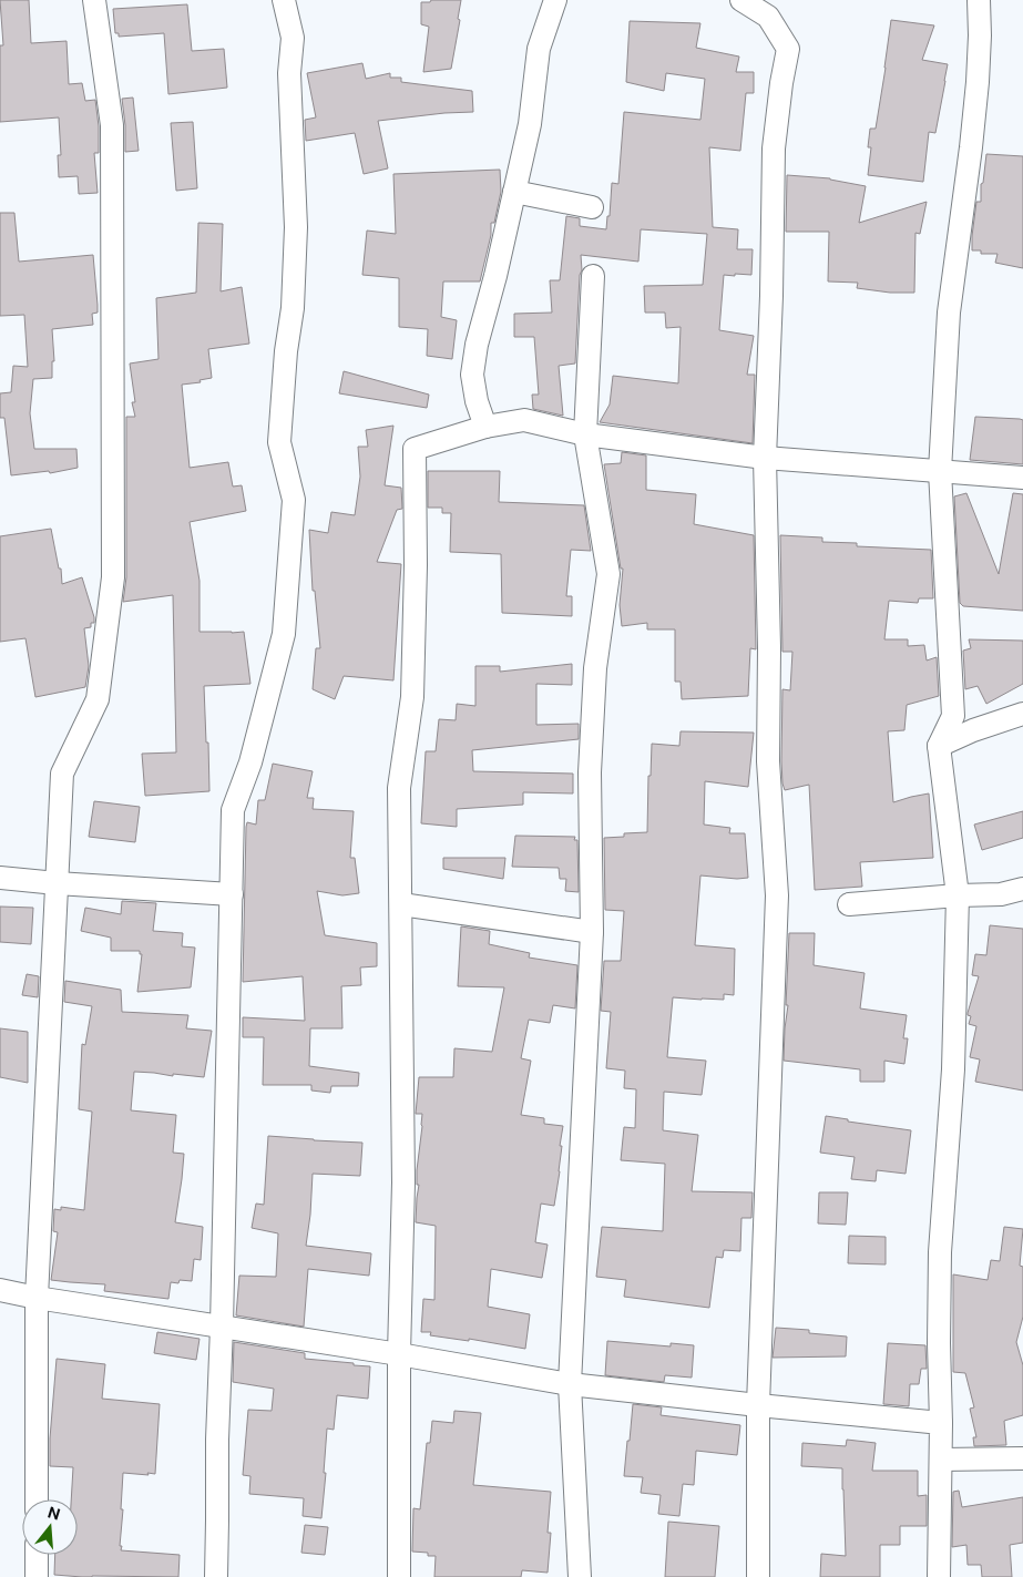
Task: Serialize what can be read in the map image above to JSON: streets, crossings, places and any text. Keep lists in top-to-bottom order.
{
  "north": "top"
}
